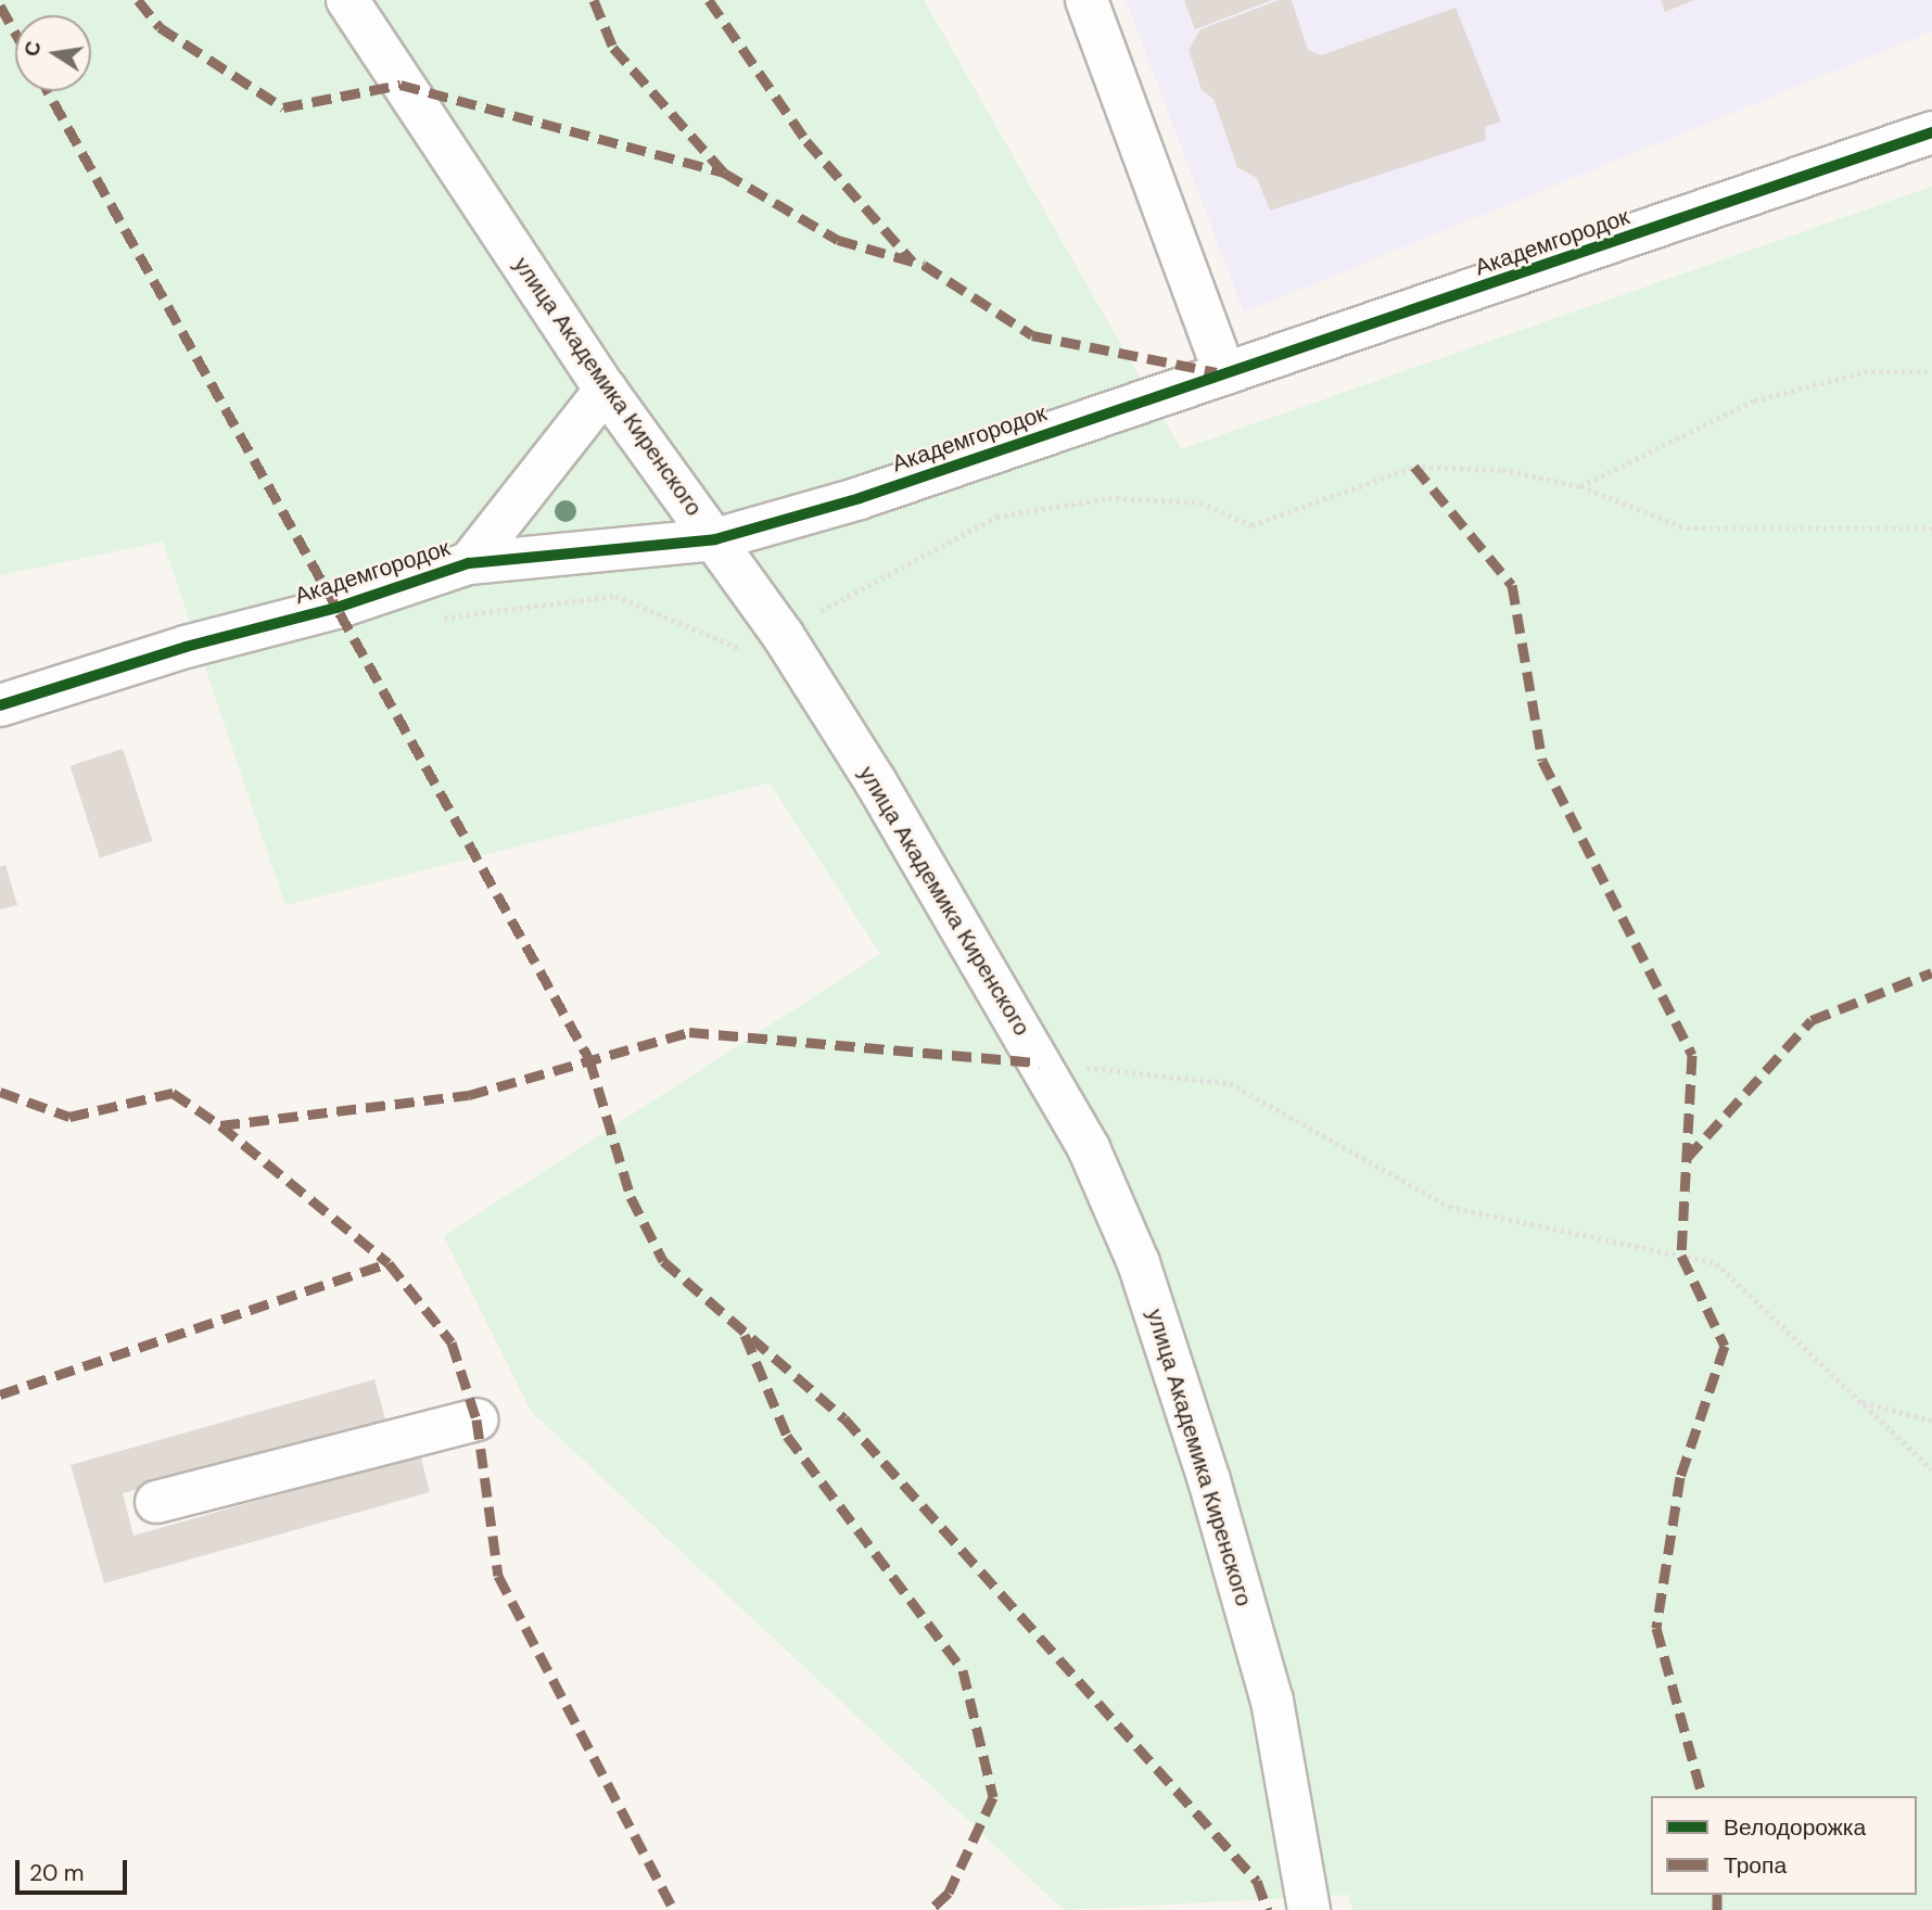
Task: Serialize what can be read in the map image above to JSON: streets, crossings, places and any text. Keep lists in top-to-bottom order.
{
  "streets": {
    "street": ["Академгородок", "улица Академика Киренского"]
  },
  "crossings": [
    ["Академгородок", "улица Академика Киренского"]
  ],
  "legend": ["Велодорожка", "Тропа"],
  "scale_bar": "20 m",
  "north": "left"
}
